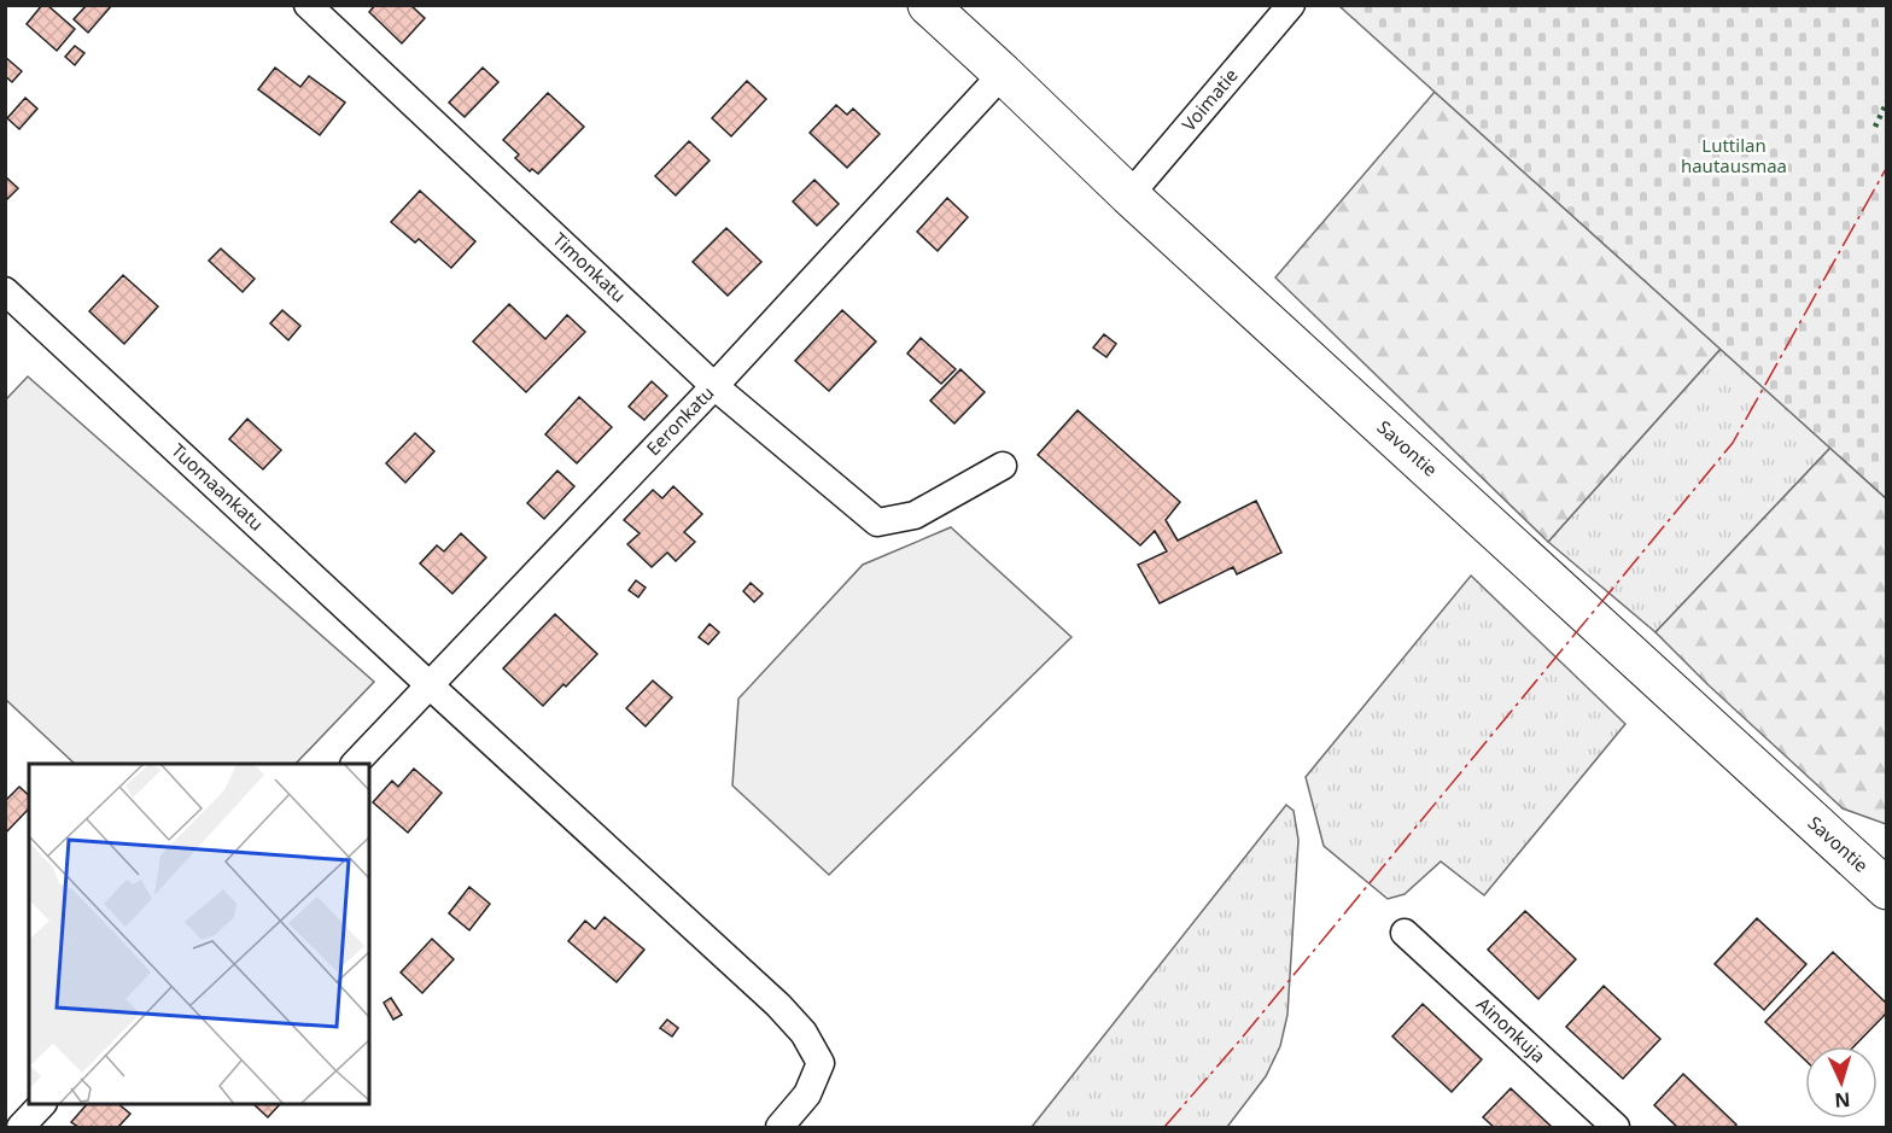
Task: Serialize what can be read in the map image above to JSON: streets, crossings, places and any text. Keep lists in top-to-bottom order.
{
  "streets": {
    "street": [
      "Voimatie",
      "Timonkatu",
      "Eeronkatu",
      "Savontie",
      "Tuomaankatu",
      "Ainonkuja"
    ]
  },
  "crossings": [
    ["Voimatie", "Savontie"],
    ["Timonkatu", "Eeronkatu"],
    ["Eeronkatu", "Savontie"],
    ["Eeronkatu", "Tuomaankatu"]
  ],
  "parks": ["Luttilan hautausmaa"],
  "north": "bottom"
}
